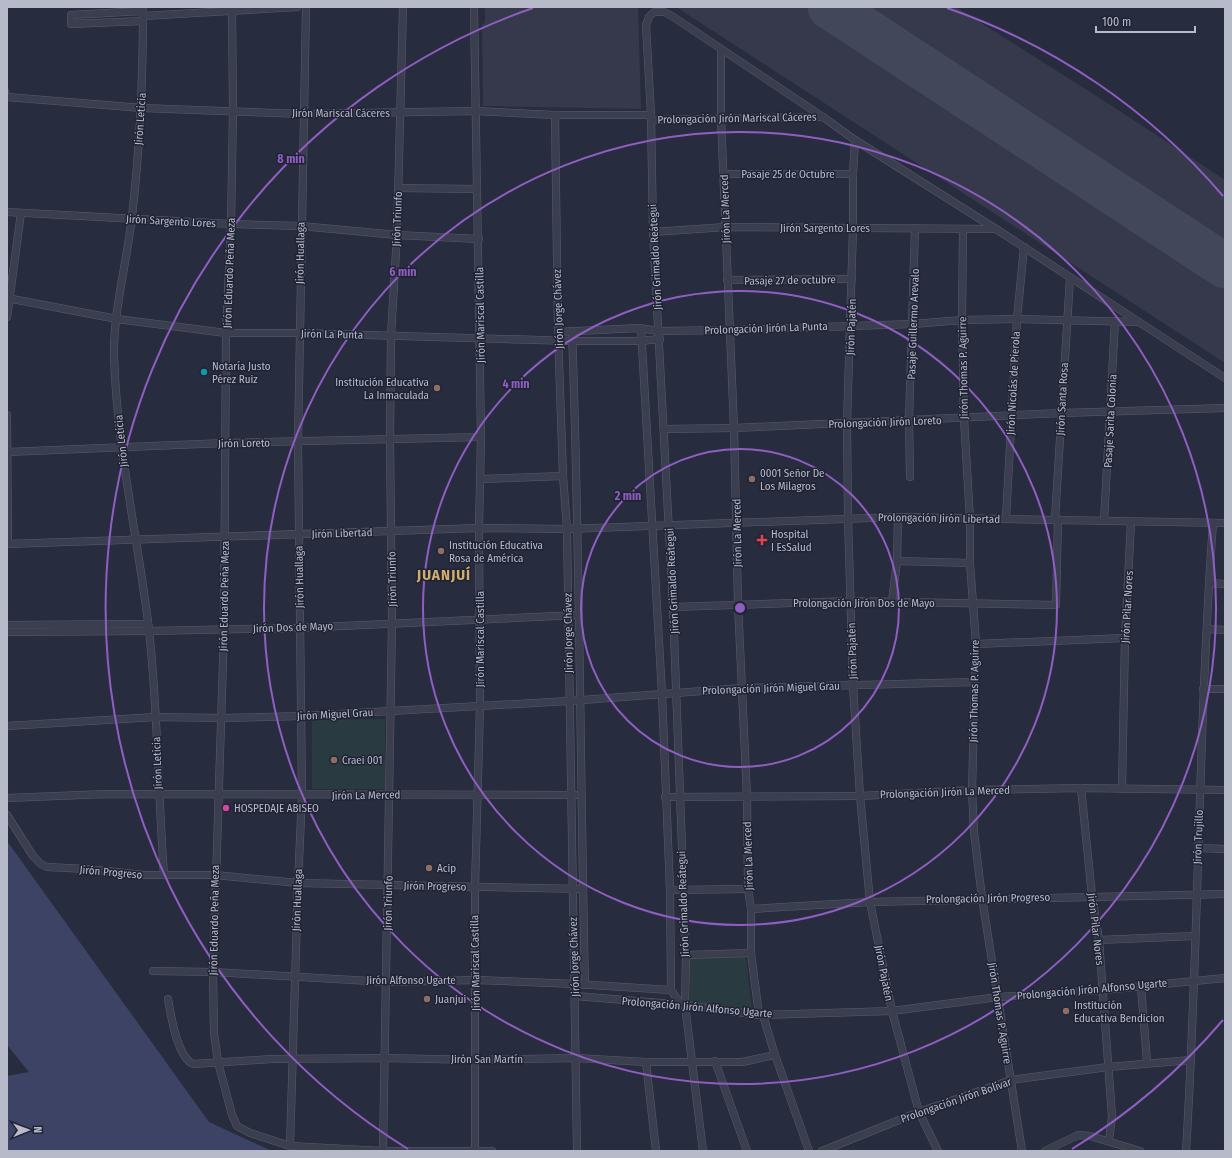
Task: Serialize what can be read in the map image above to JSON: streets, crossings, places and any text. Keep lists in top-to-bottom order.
{
  "streets": {
    "street": [
      "Jirón Mariscal Cáceres",
      "Prolongación Jirón Mariscal Cáceres",
      "Jirón Leticia",
      "Pasaje 25 de Octubre",
      "Jirón La Merced",
      "Jirón Triunfo",
      "Jirón Sargento Lores",
      "Jirón Huallaga",
      "Jirón Grimaldo Reátegui",
      "Jirón Eduardo Peña Meza",
      "Pasaje 27 de octubre",
      "Jirón Jorge Chávez",
      "Jirón Mariscal Castilla",
      "Pasaje Guillermo Arevalo",
      "Jirón Pajatén",
      "Prolongación Jirón La Punta",
      "Jirón La Punta",
      "Jirón Thomas P. Aguirre",
      "Jirón Nicolás de Pierola",
      "Jirón Santa Rosa",
      "Pasaje Sarita Colonia",
      "Prolongación Jirón Loreto",
      "Jirón Loreto",
      "Prolongación Jirón Libertad",
      "Jirón Libertad",
      "Prolongación Jirón Dos de Mayo",
      "Jirón Pilar Nores",
      "Jirón Dos de Mayo",
      "Prolongación Jirón Miguel Grau",
      "Jirón Miguel Grau",
      "Prolongación Jirón La Merced",
      "Jirón Trujillo",
      "Jirón Progreso",
      "Prolongación Jirón Progreso",
      "Jirón Alfonso Ugarte",
      "Prolongación Jirón Alfonso Ugarte",
      "Jirón San Martín",
      "Prolongación Jirón Bolívar"
    ]
  },
  "crossings": [
    ["Jirón Mariscal Cáceres", "Prolongación Jirón Mariscal Cáceres"],
    ["Jirón Mariscal Cáceres", "Jirón Leticia"],
    ["Jirón Mariscal Cáceres", "Jirón Triunfo"],
    ["Jirón Mariscal Cáceres", "Jirón Huallaga"],
    ["Jirón Mariscal Cáceres", "Jirón Grimaldo Reátegui"],
    ["Jirón Mariscal Cáceres", "Jirón Eduardo Peña Meza"],
    ["Jirón Mariscal Cáceres", "Jirón Jorge Chávez"],
    ["Jirón Mariscal Cáceres", "Jirón Mariscal Castilla"],
    ["Prolongación Jirón Mariscal Cáceres", "Jirón La Merced"],
    ["Prolongación Jirón Mariscal Cáceres", "Jirón Grimaldo Reátegui"],
    ["Jirón Leticia", "Jirón La Merced"],
    ["Jirón Leticia", "Jirón Sargento Lores"],
    ["Jirón Leticia", "Jirón La Punta"],
    ["Jirón Leticia", "Jirón Loreto"],
    ["Jirón Leticia", "Jirón Libertad"],
    ["Jirón Leticia", "Jirón Dos de Mayo"],
    ["Jirón Leticia", "Jirón Miguel Grau"],
    ["Jirón Leticia", "Jirón Progreso"],
    ["Pasaje 25 de Octubre", "Jirón La Merced"],
    ["Pasaje 25 de Octubre", "Jirón Pajatén"],
    ["Jirón La Merced", "Jirón Triunfo"],
    ["Jirón La Merced", "Jirón Sargento Lores"],
    ["Jirón La Merced", "Jirón Huallaga"],
    ["Jirón La Merced", "Jirón Grimaldo Reátegui"],
    ["Jirón La Merced", "Jirón Eduardo Peña Meza"],
    ["Jirón La Merced", "Pasaje 27 de octubre"],
    ["Jirón La Merced", "Jirón Jorge Chávez"],
    ["Jirón La Merced", "Jirón Mariscal Castilla"],
    ["Jirón La Merced", "Prolongación Jirón La Punta"],
    ["Jirón La Merced", "Prolongación Jirón Loreto"],
    ["Jirón La Merced", "Prolongación Jirón Libertad"],
    ["Jirón La Merced", "Prolongación Jirón Dos de Mayo"],
    ["Jirón La Merced", "Prolongación Jirón Miguel Grau"],
    ["Jirón La Merced", "Prolongación Jirón La Merced"],
    ["Jirón La Merced", "Prolongación Jirón Progreso"],
    ["Jirón La Merced", "Prolongación Jirón Alfonso Ugarte"],
    ["Jirón La Merced", "Jirón San Martín"],
    ["Jirón Triunfo", "Jirón Sargento Lores"],
    ["Jirón Triunfo", "Jirón La Punta"],
    ["Jirón Triunfo", "Jirón Loreto"],
    ["Jirón Triunfo", "Jirón Libertad"],
    ["Jirón Triunfo", "Jirón Dos de Mayo"],
    ["Jirón Triunfo", "Jirón Miguel Grau"],
    ["Jirón Triunfo", "Jirón Progreso"],
    ["Jirón Triunfo", "Jirón Alfonso Ugarte"],
    ["Jirón Triunfo", "Jirón San Martín"],
    ["Jirón Sargento Lores", "Jirón Huallaga"],
    ["Jirón Sargento Lores", "Jirón Grimaldo Reátegui"],
    ["Jirón Sargento Lores", "Jirón Eduardo Peña Meza"],
    ["Jirón Sargento Lores", "Jirón Mariscal Castilla"],
    ["Jirón Sargento Lores", "Pasaje Guillermo Arevalo"],
    ["Jirón Sargento Lores", "Jirón Pajatén"],
    ["Jirón Sargento Lores", "Jirón Thomas P. Aguirre"],
    ["Jirón Huallaga", "Jirón Eduardo Peña Meza"],
    ["Jirón Huallaga", "Jirón La Punta"],
    ["Jirón Huallaga", "Jirón Loreto"],
    ["Jirón Huallaga", "Jirón Libertad"],
    ["Jirón Huallaga", "Jirón Dos de Mayo"],
    ["Jirón Huallaga", "Jirón Miguel Grau"],
    ["Jirón Huallaga", "Jirón Progreso"],
    ["Jirón Huallaga", "Jirón Alfonso Ugarte"],
    ["Jirón Huallaga", "Jirón San Martín"],
    ["Jirón Grimaldo Reátegui", "Prolongación Jirón La Punta"],
    ["Jirón Grimaldo Reátegui", "Jirón La Punta"],
    ["Jirón Grimaldo Reátegui", "Prolongación Jirón Loreto"],
    ["Jirón Grimaldo Reátegui", "Prolongación Jirón Libertad"],
    ["Jirón Grimaldo Reátegui", "Jirón Libertad"],
    ["Jirón Grimaldo Reátegui", "Prolongación Jirón Dos de Mayo"],
    ["Jirón Grimaldo Reátegui", "Prolongación Jirón Miguel Grau"],
    ["Jirón Grimaldo Reátegui", "Jirón Miguel Grau"],
    ["Jirón Grimaldo Reátegui", "Prolongación Jirón La Merced"],
    ["Jirón Grimaldo Reátegui", "Jirón Alfonso Ugarte"],
    ["Jirón Grimaldo Reátegui", "Prolongación Jirón Alfonso Ugarte"],
    ["Jirón Grimaldo Reátegui", "Jirón San Martín"],
    ["Jirón Eduardo Peña Meza", "Jirón La Punta"],
    ["Jirón Eduardo Peña Meza", "Jirón Loreto"],
    ["Jirón Eduardo Peña Meza", "Jirón Libertad"],
    ["Jirón Eduardo Peña Meza", "Jirón Dos de Mayo"],
    ["Jirón Eduardo Peña Meza", "Jirón Miguel Grau"],
    ["Jirón Eduardo Peña Meza", "Jirón Progreso"],
    ["Jirón Eduardo Peña Meza", "Jirón Alfonso Ugarte"],
    ["Jirón Eduardo Peña Meza", "Jirón San Martín"],
    ["Pasaje 27 de octubre", "Jirón Pajatén"],
    ["Jirón Jorge Chávez", "Jirón La Punta"],
    ["Jirón Jorge Chávez", "Jirón Libertad"],
    ["Jirón Jorge Chávez", "Jirón Dos de Mayo"],
    ["Jirón Jorge Chávez", "Jirón Miguel Grau"],
    ["Jirón Jorge Chávez", "Jirón Progreso"],
    ["Jirón Jorge Chávez", "Jirón Alfonso Ugarte"],
    ["Jirón Jorge Chávez", "Prolongación Jirón Alfonso Ugarte"],
    ["Jirón Jorge Chávez", "Jirón San Martín"],
    ["Jirón Mariscal Castilla", "Jirón La Punta"],
    ["Jirón Mariscal Castilla", "Jirón Loreto"],
    ["Jirón Mariscal Castilla", "Jirón Libertad"],
    ["Jirón Mariscal Castilla", "Jirón Dos de Mayo"],
    ["Jirón Mariscal Castilla", "Jirón Miguel Grau"],
    ["Jirón Mariscal Castilla", "Jirón Progreso"],
    ["Jirón Mariscal Castilla", "Jirón Alfonso Ugarte"],
    ["Jirón Mariscal Castilla", "Jirón San Martín"],
    ["Pasaje Guillermo Arevalo", "Prolongación Jirón La Punta"],
    ["Pasaje Guillermo Arevalo", "Prolongación Jirón Loreto"],
    ["Jirón Pajatén", "Prolongación Jirón La Punta"],
    ["Jirón Pajatén", "Prolongación Jirón Loreto"],
    ["Jirón Pajatén", "Prolongación Jirón Libertad"],
    ["Jirón Pajatén", "Prolongación Jirón Dos de Mayo"],
    ["Jirón Pajatén", "Prolongación Jirón Miguel Grau"],
    ["Jirón Pajatén", "Prolongación Jirón La Merced"],
    ["Jirón Pajatén", "Prolongación Jirón Progreso"],
    ["Jirón Pajatén", "Prolongación Jirón Alfonso Ugarte"],
    ["Jirón Pajatén", "Prolongación Jirón Bolívar"],
    ["Prolongación Jirón La Punta", "Jirón Thomas P. Aguirre"],
    ["Prolongación Jirón La Punta", "Jirón Nicolás de Pierola"],
    ["Prolongación Jirón La Punta", "Jirón Santa Rosa"],
    ["Prolongación Jirón La Punta", "Pasaje Sarita Colonia"],
    ["Jirón Thomas P. Aguirre", "Prolongación Jirón Loreto"],
    ["Jirón Thomas P. Aguirre", "Prolongación Jirón Libertad"],
    ["Jirón Thomas P. Aguirre", "Prolongación Jirón Dos de Mayo"],
    ["Jirón Thomas P. Aguirre", "Prolongación Jirón Miguel Grau"],
    ["Jirón Thomas P. Aguirre", "Prolongación Jirón La Merced"],
    ["Jirón Thomas P. Aguirre", "Prolongación Jirón Progreso"],
    ["Jirón Thomas P. Aguirre", "Prolongación Jirón Alfonso Ugarte"],
    ["Jirón Thomas P. Aguirre", "Prolongación Jirón Bolívar"],
    ["Jirón Nicolás de Pierola", "Prolongación Jirón Loreto"],
    ["Jirón Nicolás de Pierola", "Prolongación Jirón Libertad"],
    ["Jirón Santa Rosa", "Prolongación Jirón Loreto"],
    ["Jirón Santa Rosa", "Prolongación Jirón Libertad"],
    ["Jirón Santa Rosa", "Prolongación Jirón Dos de Mayo"],
    ["Pasaje Sarita Colonia", "Prolongación Jirón Loreto"],
    ["Pasaje Sarita Colonia", "Prolongación Jirón Libertad"],
    ["Prolongación Jirón Libertad", "Jirón Libertad"],
    ["Prolongación Jirón Libertad", "Jirón Pilar Nores"],
    ["Prolongación Jirón Libertad", "Jirón Trujillo"],
    ["Jirón Pilar Nores", "Prolongación Jirón La Merced"],
    ["Jirón Pilar Nores", "Prolongación Jirón Progreso"],
    ["Jirón Pilar Nores", "Prolongación Jirón Alfonso Ugarte"],
    ["Jirón Pilar Nores", "Prolongación Jirón Bolívar"],
    ["Prolongación Jirón Miguel Grau", "Jirón Miguel Grau"],
    ["Prolongación Jirón La Merced", "Jirón Trujillo"],
    ["Jirón Trujillo", "Prolongación Jirón Progreso"],
    ["Jirón Trujillo", "Prolongación Jirón Alfonso Ugarte"],
    ["Jirón Trujillo", "Prolongación Jirón Bolívar"]
  ],
  "districts": ["JUANJUÍ"],
  "places": {
    "other": [
      "Notaría Justo Pérez Ruiz",
      "Institución Educativa La Inmaculada",
      "0001 Señor De Los Milagros",
      "Institución Educativa Rosa de América",
      "Craei 001",
      "HOSPEDAJE ABISEO",
      "Acip",
      "Juanjui",
      "Institución Educativa Bendicion"
    ],
    "health": ["Hospital I EsSalud"]
  },
  "scale_bar": "100 m",
  "north": "right",
  "rings": [
    "8 min",
    "6 min",
    "4 min",
    "2 min"
  ]
}
